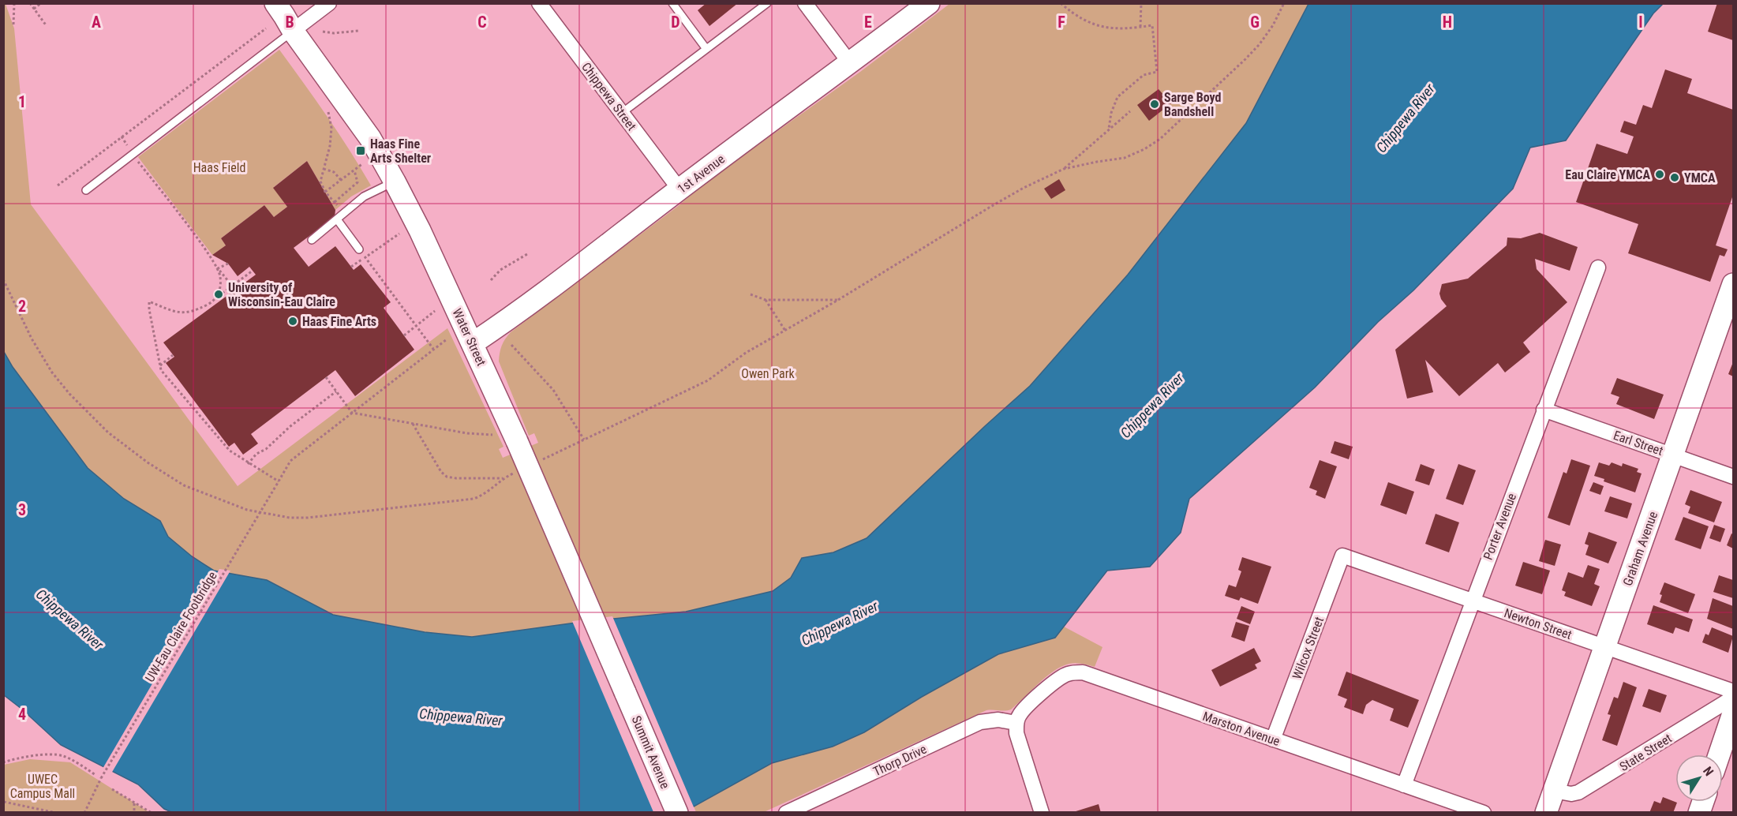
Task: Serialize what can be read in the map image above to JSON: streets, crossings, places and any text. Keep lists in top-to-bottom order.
{
  "streets": {
    "street": [
      "Chippewa Street",
      "1st Avenue",
      "Water Street",
      "Earl Street",
      "Porter Avenue",
      "Graham Avenue",
      "Newton Street",
      "Wilcox Street",
      "Marston Avenue",
      "Summit Avenue",
      "State Street",
      "Thorp Drive"
    ],
    "path": ["UW-Eau Claire Footbridge"]
  },
  "crossings": [
    ["Chippewa Street", "1st Avenue"],
    ["1st Avenue", "Water Street"],
    ["Water Street", "Summit Avenue"],
    ["Earl Street", "Porter Avenue"],
    ["Earl Street", "Graham Avenue"],
    ["Porter Avenue", "Newton Street"],
    ["Porter Avenue", "Marston Avenue"],
    ["Graham Avenue", "Newton Street"],
    ["Graham Avenue", "State Street"],
    ["Newton Street", "Wilcox Street"],
    ["Wilcox Street", "Marston Avenue"],
    ["Marston Avenue", "Thorp Drive"]
  ],
  "water": ["Chippewa River"],
  "parks": ["Haas Field", "Owen Park", "UWEC Campus Mall"],
  "places": {
    "other": [
      "Sarge Boyd Bandshell",
      "Eau Claire YMCA",
      "YMCA",
      "University of Wisconsin-Eau Claire",
      "Haas Fine Arts"
    ],
    "transit": ["Haas Fine Arts Shelter"]
  },
  "north": "top right",
  "grid": {
    "columns": [
      "A",
      "B",
      "C",
      "D",
      "E",
      "F",
      "G",
      "H",
      "I"
    ],
    "rows": [
      "1",
      "2",
      "3",
      "4"
    ]
  }
}
